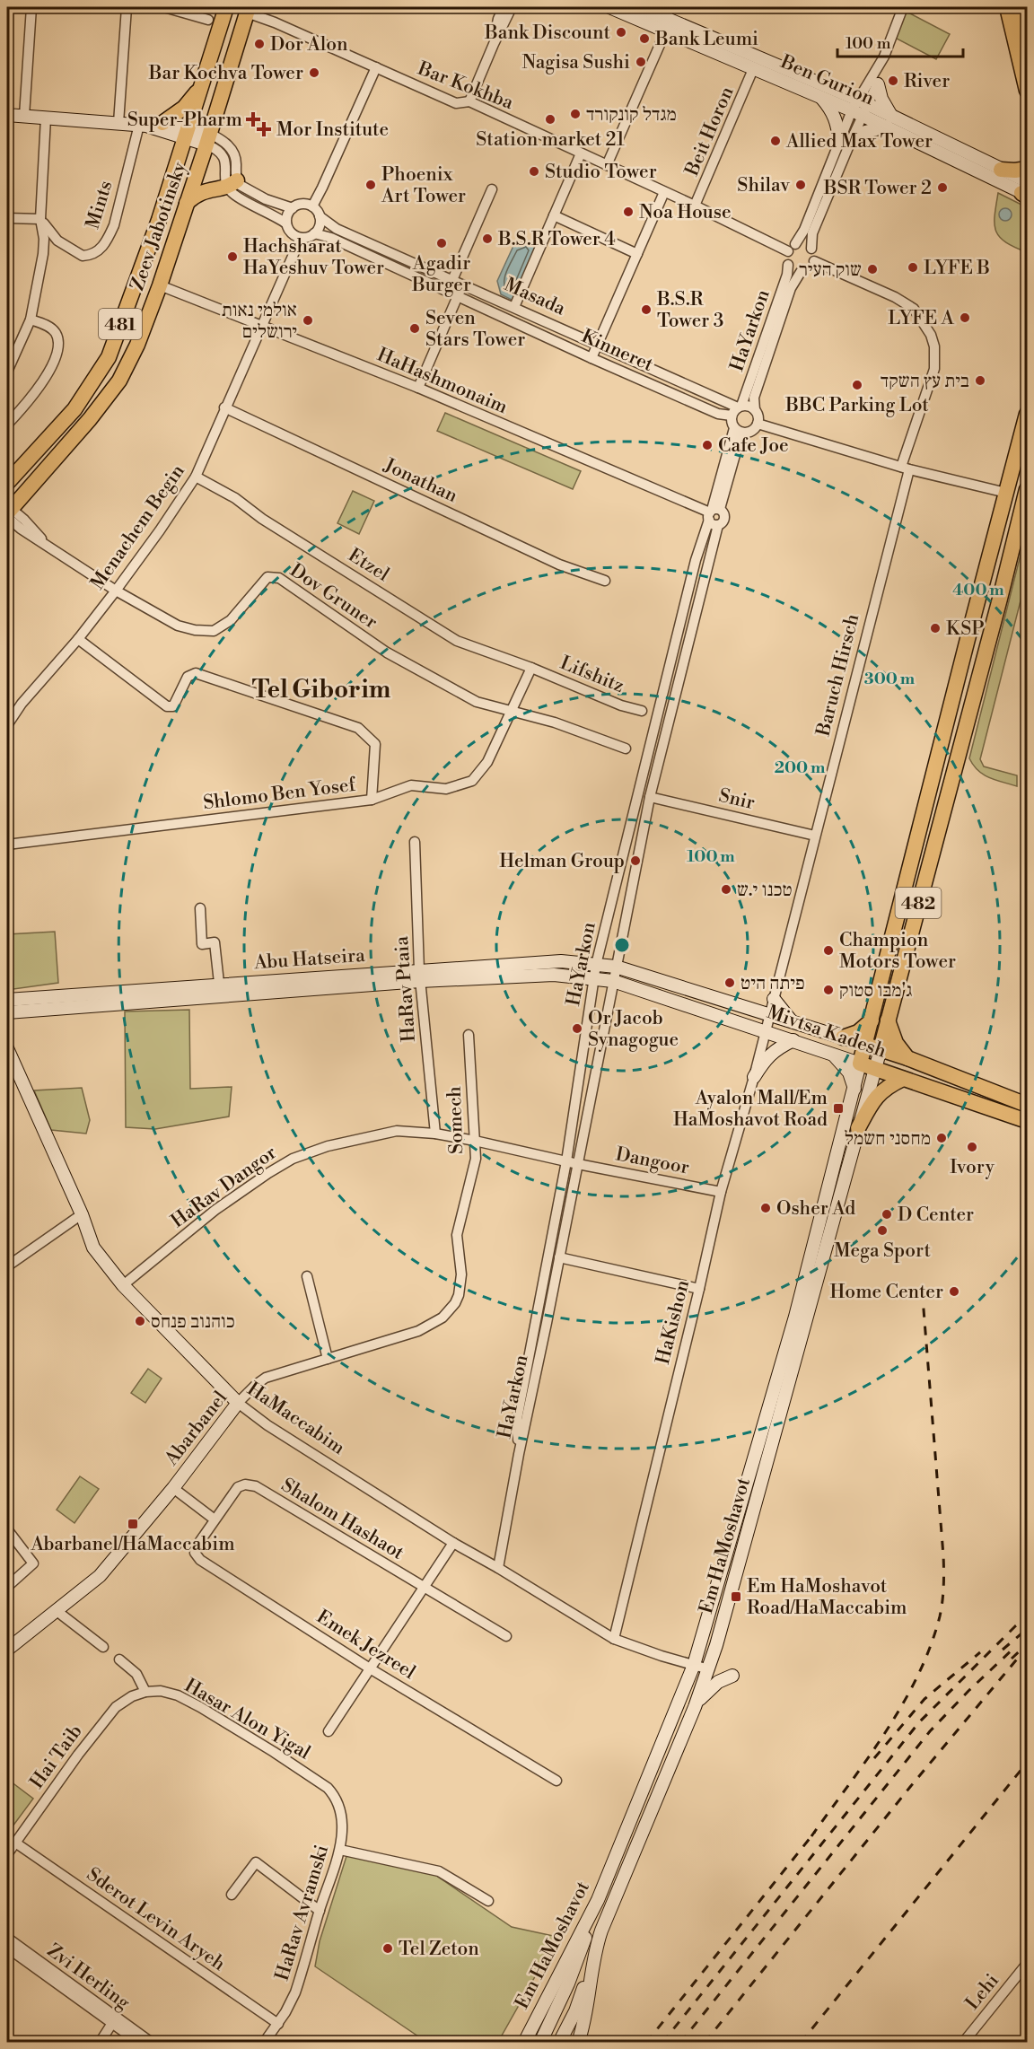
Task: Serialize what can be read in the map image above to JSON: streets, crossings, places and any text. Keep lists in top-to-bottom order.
{
  "streets": {
    "main road": [
      "Ben Gurion",
      "Zeev Jabotinsky",
      "481",
      "482",
      "Abu Hatseira",
      "Mivtsa Kadesh",
      "HaMaccabim",
      "Abarbanel",
      "Em HaMoshavot"
    ],
    "street": [
      "Bar Kokhba",
      "Beit Horon",
      "Mints",
      "Masada",
      "HaYarkon",
      "Kinneret",
      "HaHashmonaim",
      "Jonathan",
      "Menachem Begin",
      "Etzel",
      "Dov Gruner",
      "Lifshitz",
      "Baruch Hirsch",
      "Shlomo Ben Yosef",
      "Snir",
      "HaRav Ptaia",
      "Somech",
      "Dangoor",
      "HaRav Dangor",
      "HaKishon",
      "Shalom Hashaot",
      "Emek Jezreel",
      "Hasar Alon Yigal",
      "Hai Taib",
      "HaRav Avramski",
      "Sderot Levin Aryeh",
      "Zvi Herling",
      "Lehi"
    ]
  },
  "crossings": [
    ["Ben Gurion", "Beit Horon"],
    ["Bar Kokhba", "Beit Horon"],
    ["Bar Kokhba", "Zeev Jabotinsky"],
    ["Bar Kokhba", "HaYarkon"],
    ["Bar Kokhba", "Baruch Hirsch"],
    ["Zeev Jabotinsky", "HaHashmonaim"],
    ["Zeev Jabotinsky", "Dov Gruner"],
    ["Masada", "HaYarkon"],
    ["Masada", "Kinneret"],
    ["Masada", "Menachem Begin"],
    ["HaYarkon", "Kinneret"],
    ["HaYarkon", "HaHashmonaim"],
    ["HaYarkon", "Baruch Hirsch"],
    ["HaYarkon", "Snir"],
    ["HaYarkon", "Abu Hatseira"],
    ["HaYarkon", "Mivtsa Kadesh"],
    ["HaYarkon", "Dangoor"],
    ["HaYarkon", "HaRav Dangor"],
    ["HaYarkon", "HaMaccabim"],
    ["Kinneret", "Menachem Begin"],
    ["HaHashmonaim", "Menachem Begin"],
    ["Jonathan", "Menachem Begin"],
    ["Menachem Begin", "Etzel"],
    ["Menachem Begin", "Dov Gruner"],
    ["Etzel", "Lifshitz"],
    ["Etzel", "Shlomo Ben Yosef"],
    ["Dov Gruner", "Shlomo Ben Yosef"],
    ["Lifshitz", "Shlomo Ben Yosef"],
    ["Baruch Hirsch", "Snir"],
    ["Baruch Hirsch", "Mivtsa Kadesh"],
    ["Baruch Hirsch", "HaKishon"],
    ["482", "Mivtsa Kadesh"],
    ["482", "Em HaMoshavot"],
    ["Abu Hatseira", "HaRav Ptaia"],
    ["Abu Hatseira", "Mivtsa Kadesh"],
    ["HaRav Ptaia", "HaRav Dangor"],
    ["Mivtsa Kadesh", "HaKishon"],
    ["Mivtsa Kadesh", "Em HaMoshavot"],
    ["Somech", "HaRav Dangor"],
    ["Somech", "Abarbanel"],
    ["Dangoor", "HaRav Dangor"],
    ["Dangoor", "HaKishon"],
    ["HaRav Dangor", "HaMaccabim"],
    ["HaKishon", "HaMaccabim"],
    ["HaMaccabim", "Abarbanel"],
    ["HaMaccabim", "Em HaMoshavot"],
    ["Shalom Hashaot", "Emek Jezreel"],
    ["Hasar Alon Yigal", "Hai Taib"],
    ["Hasar Alon Yigal", "HaRav Avramski"],
    ["Hai Taib", "Sderot Levin Aryeh"],
    ["HaRav Avramski", "Sderot Levin Aryeh"]
  ],
  "districts": ["Tel Giborim"],
  "places": {
    "other": [
      "Bank Discount",
      "Bank Leumi",
      "Dor Alon",
      "Nagisa Sushi",
      "Bar Kochva Tower",
      "River",
      "מגדל קונקורד",
      "Station market 21",
      "Allied Max Tower",
      "Studio Tower",
      "Phoenix Art Tower",
      "Shilav",
      "BSR Tower 2",
      "Noa House",
      "B.S.R Tower 4",
      "Agadir Burger",
      "Hachsharat HaYeshuv Tower",
      "LYFE B",
      "שוק העיר",
      "B.S.R Tower 3",
      "LYFE A",
      "אולמי נאות ירושלים",
      "Seven Stars Tower",
      "בית עץ השקד",
      "BBC Parking Lot",
      "Cafe Joe",
      "KSP",
      "Helman Group",
      "טכנו י.ש",
      "Champion Motors Tower",
      "פיתה היט",
      "ג'מבו סטוק",
      "Or Jacob Synagogue",
      "מחסני חשמל",
      "Ivory",
      "Osher Ad",
      "D Center",
      "Mega Sport",
      "Home Center",
      "כוהנוב פנחס",
      "Tel Zeton"
    ],
    "health": ["Super-Pharm", "Mor Institute"],
    "transit": ["Ayalon Mall/Em HaMoshavot Road", "Abarbanel/HaMaccabim", "Em HaMoshavot Road/HaMaccabim"]
  },
  "scale_bar": "100 m",
  "rings": [
    "400 m",
    "300 m",
    "200 m",
    "100 m"
  ]
}
